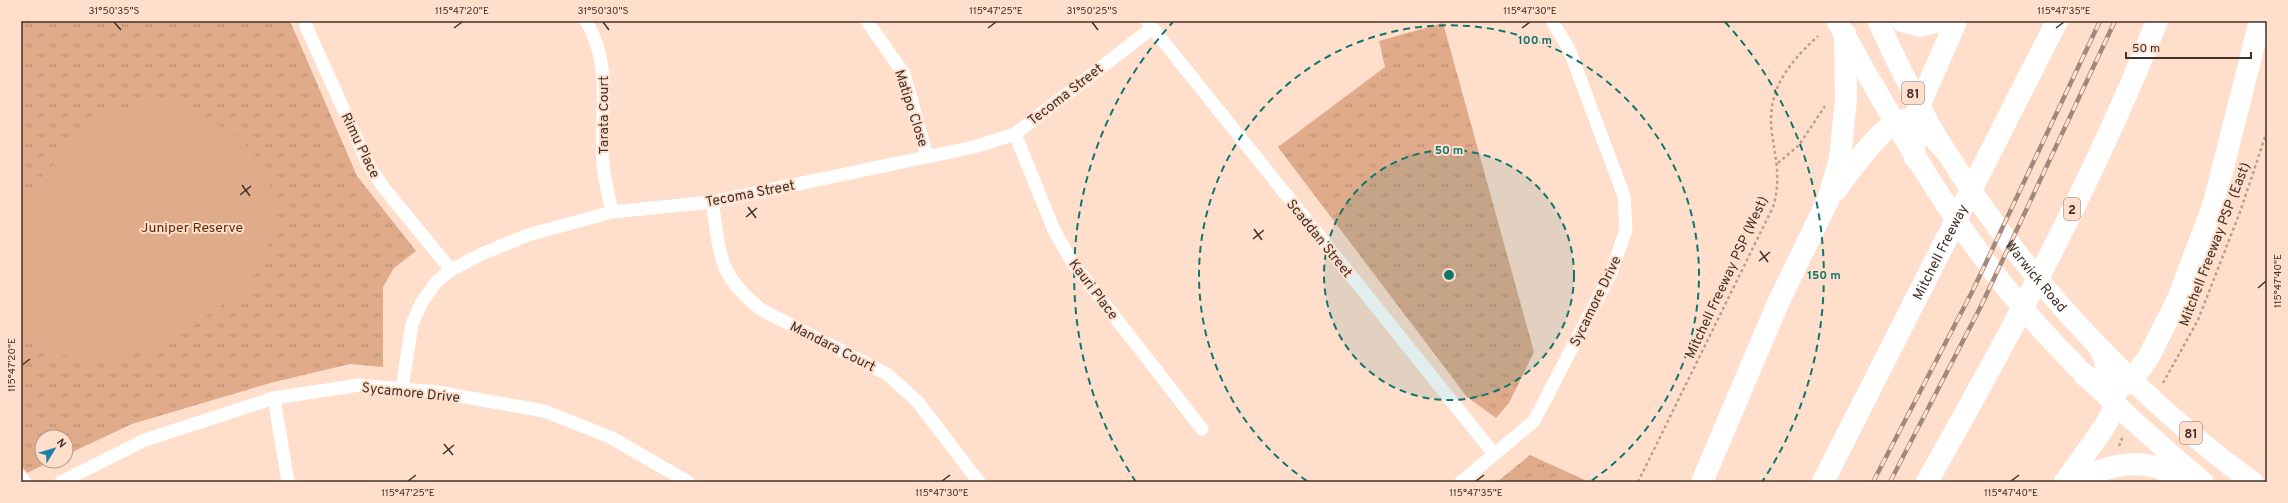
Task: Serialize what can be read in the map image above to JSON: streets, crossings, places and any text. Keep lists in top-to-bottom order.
{
  "streets": {
    "highway": ["2", "Mitchell Freeway"],
    "main road": ["81", "Warwick Road"],
    "street": [
      "Tecoma Street",
      "Matipo Close",
      "Tarata Court",
      "Rimu Place",
      "Scaddan Street",
      "Kauri Place",
      "Sycamore Drive",
      "Mandara Court"
    ],
    "path": ["Mitchell Freeway PSP (East)", "Mitchell Freeway PSP (West)"]
  },
  "crossings": [
    ["Tecoma Street", "Matipo Close"],
    ["Tecoma Street", "Tarata Court"],
    ["Tecoma Street", "Rimu Place"],
    ["Tecoma Street", "Scaddan Street"],
    ["Tecoma Street", "Kauri Place"],
    ["Tecoma Street", "Sycamore Drive"],
    ["Tecoma Street", "Mandara Court"],
    ["Scaddan Street", "Sycamore Drive"]
  ],
  "parks": ["Juniper Reserve"],
  "scale_bar": "50 m",
  "north": "top right",
  "coordinates": [
    "31°50'35\"S",
    "115°47'20\"E",
    "31°50'30\"S",
    "115°47'25\"E",
    "31°50'25\"S",
    "115°47'30\"E",
    "115°47'35\"E",
    "115°47'40\"E"
  ],
  "rings": ["100 m", "50 m", "150 m"]
}
